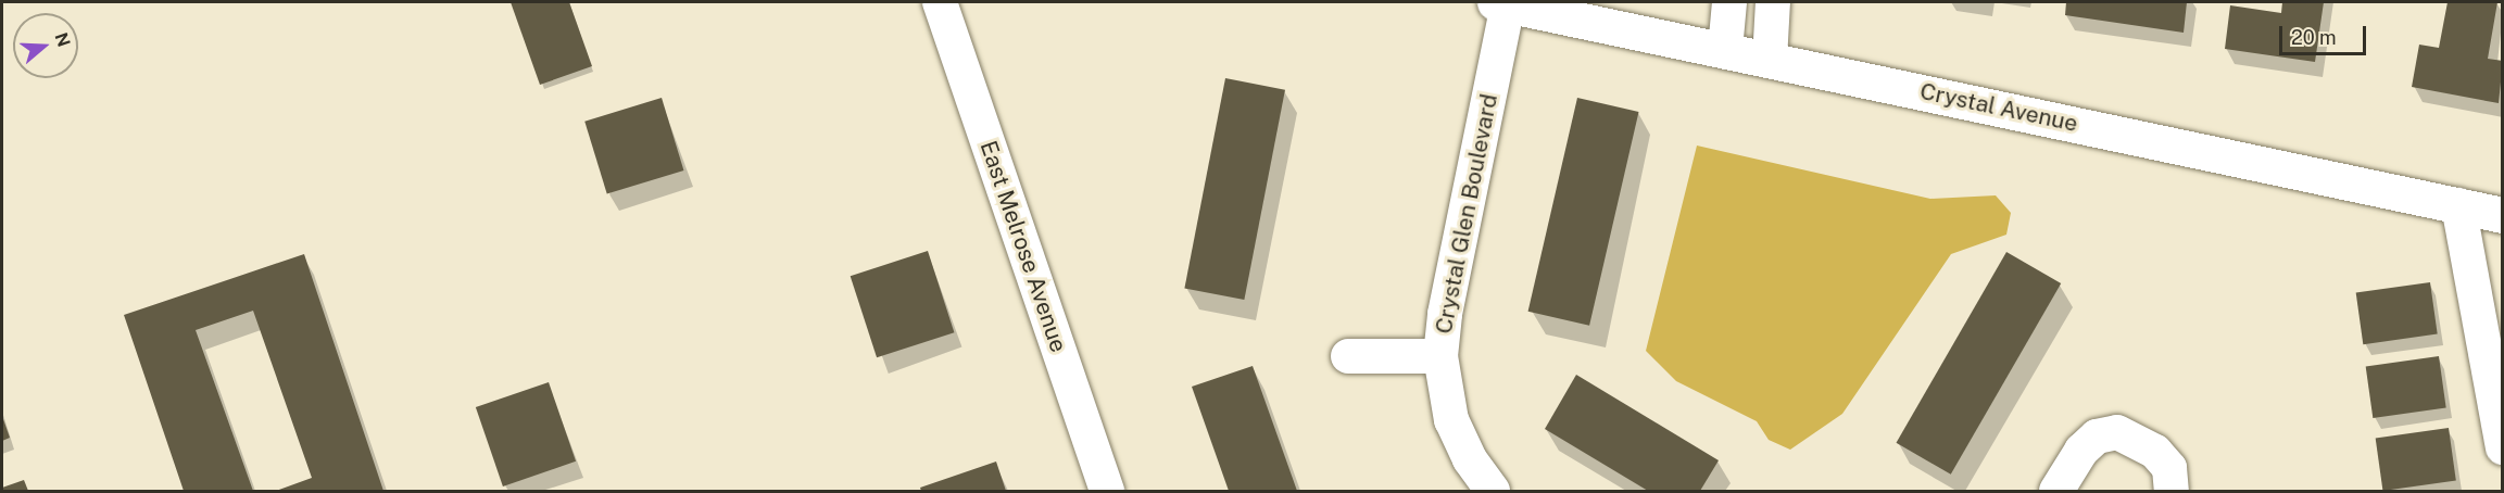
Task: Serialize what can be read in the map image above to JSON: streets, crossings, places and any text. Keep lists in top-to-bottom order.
{
  "streets": {
    "street": ["Crystal Avenue", "Crystal Glen Boulevard", "East Melrose Avenue"]
  },
  "crossings": [
    ["Crystal Avenue", "Crystal Glen Boulevard"]
  ],
  "scale_bar": "20 m",
  "north": "right"
}
